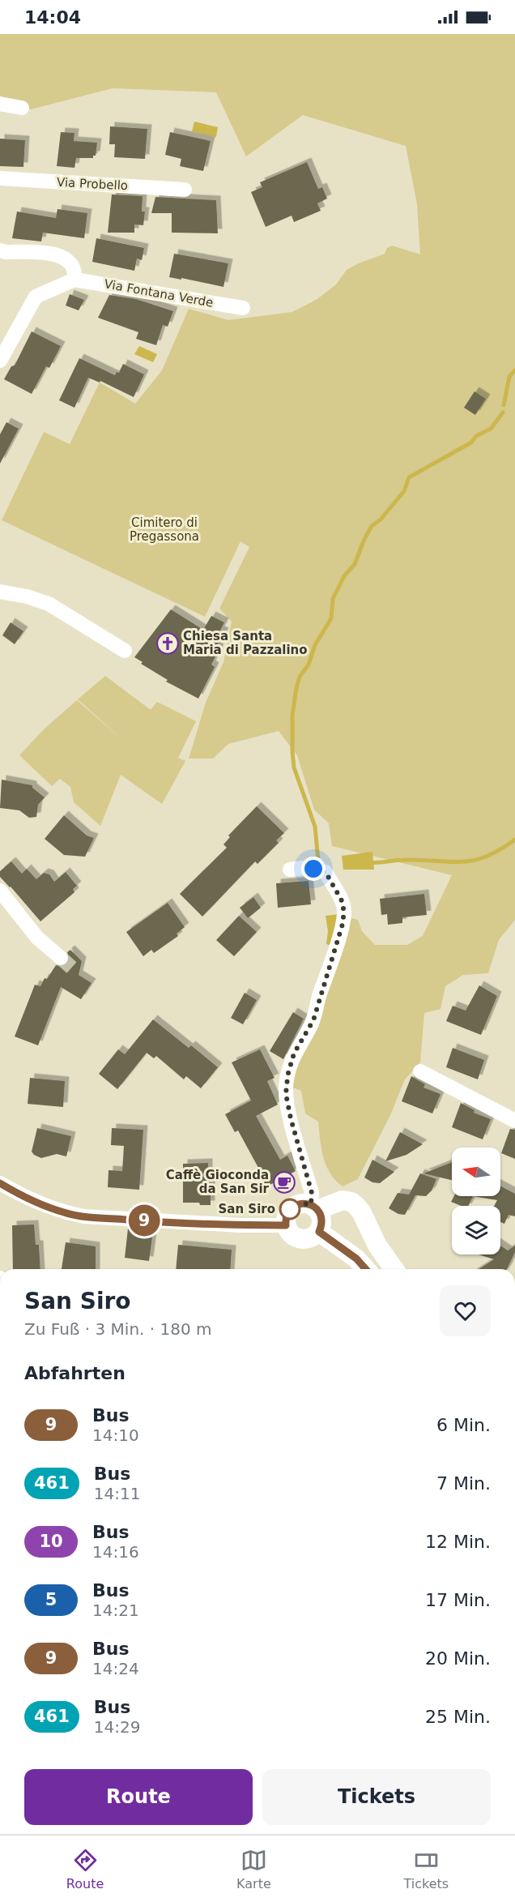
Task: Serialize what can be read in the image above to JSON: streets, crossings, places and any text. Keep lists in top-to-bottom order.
{
  "streets": {
    "street": ["Via Probello", "Via Fontana Verde"]
  },
  "parks": ["Cimitero di Pregassona"],
  "places": {
    "church": ["Chiesa Santa Maria di Pazzalino"],
    "cafe": ["Caffè Gioconda da San Sir"],
    "other": ["San Siro"]
  },
  "lines": ["bus line 9"],
  "north": "left",
  "page": {
    "status": "14:04",
    "on_map": "9",
    "heading": [
      ["San Siro", "Zu Fuß · 3 Min. · 180 m"],
      "Abfahrten"
    ],
    "list": [
      {
        "mark": "9",
        "name": "Bus",
        "note": "14:10",
        "value": "6 Min."
      },
      {
        "mark": "461",
        "name": "Bus",
        "note": "14:11",
        "value": "7 Min."
      },
      {
        "mark": "10",
        "name": "Bus",
        "note": "14:16",
        "value": "12 Min."
      },
      {
        "mark": "5",
        "name": "Bus",
        "note": "14:21",
        "value": "17 Min."
      },
      {
        "mark": "9",
        "name": "Bus",
        "note": "14:24",
        "value": "20 Min."
      },
      {
        "mark": "461",
        "name": "Bus",
        "note": "14:29",
        "value": "25 Min."
      }
    ],
    "buttons": ["Route", "Tickets"],
    "tabs": ["Route", "Karte", "Tickets"]
  }
}
